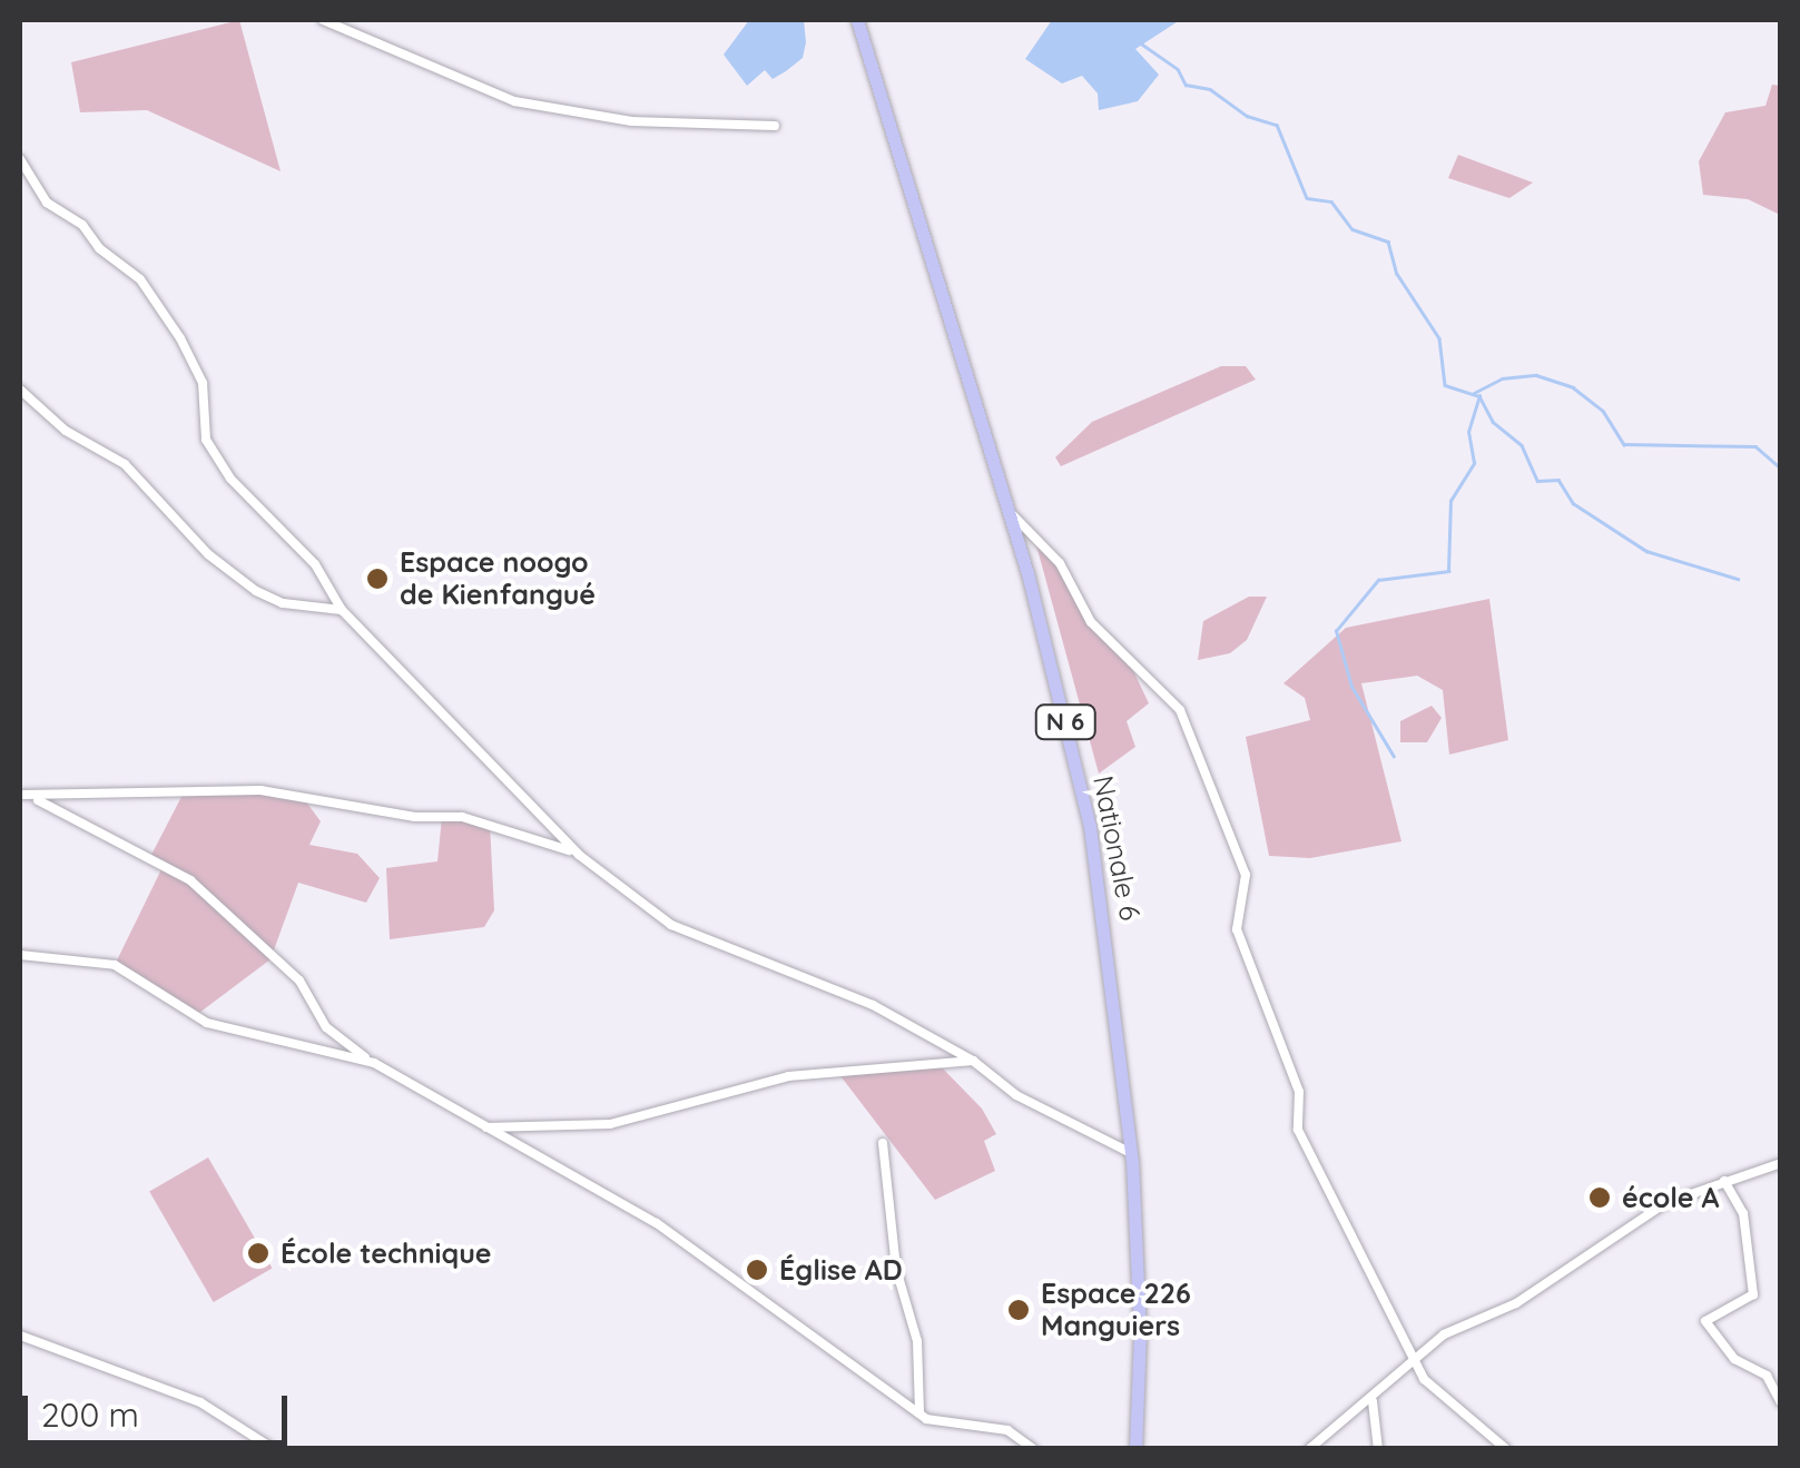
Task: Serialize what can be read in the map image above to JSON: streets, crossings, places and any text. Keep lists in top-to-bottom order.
{
  "streets": {
    "main road": ["N 6", "Nationale 6"]
  },
  "places": [
    "Espace noogo de Kienfangué",
    "école A",
    "École technique",
    "Église AD",
    "Espace 226 Manguiers"
  ],
  "scale_bar": "200 m"
}
